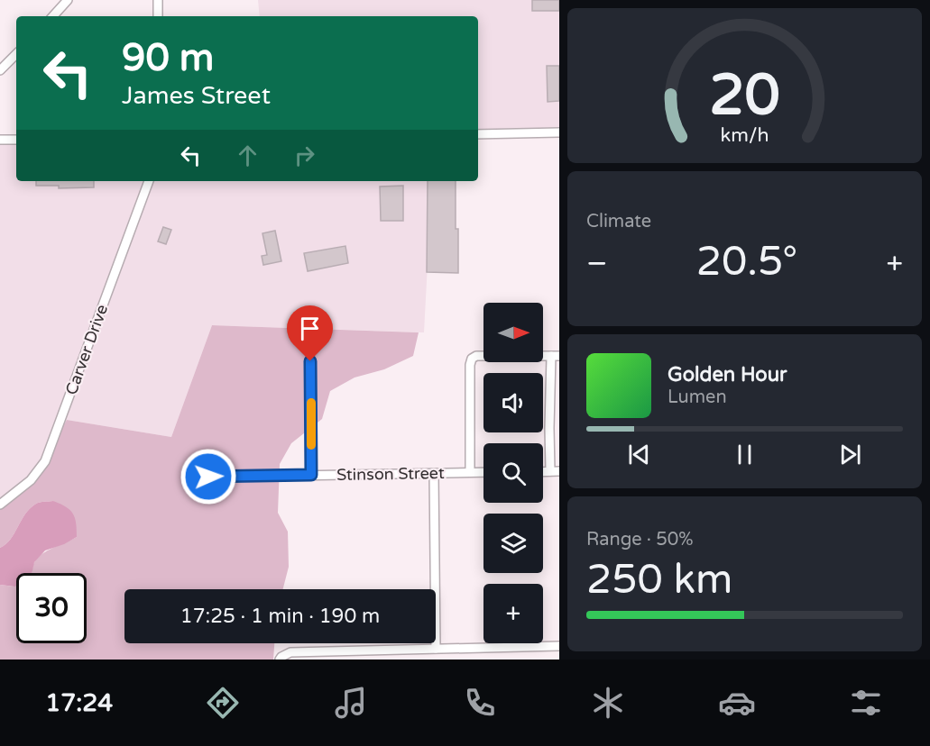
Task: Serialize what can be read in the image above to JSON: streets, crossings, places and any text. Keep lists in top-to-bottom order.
{
  "streets": {
    "street": ["Carver Drive", "Stinson Street"]
  },
  "north": "right",
  "page": {
    "turn": ["90 m", "James Street"],
    "tile": [
      "Climate",
      ["Range · 50%", "250 km"]
    ],
    "heat": ["−", "20.5°", "+"],
    "map_buttons": "+",
    "song": ["Golden Hour", "Lumen"],
    "limit": "30",
    "trip": "17:25 · 1 min · 190 m",
    "tabs": "17:24",
    "gauge": ["20", "km/h"]
  }
}
